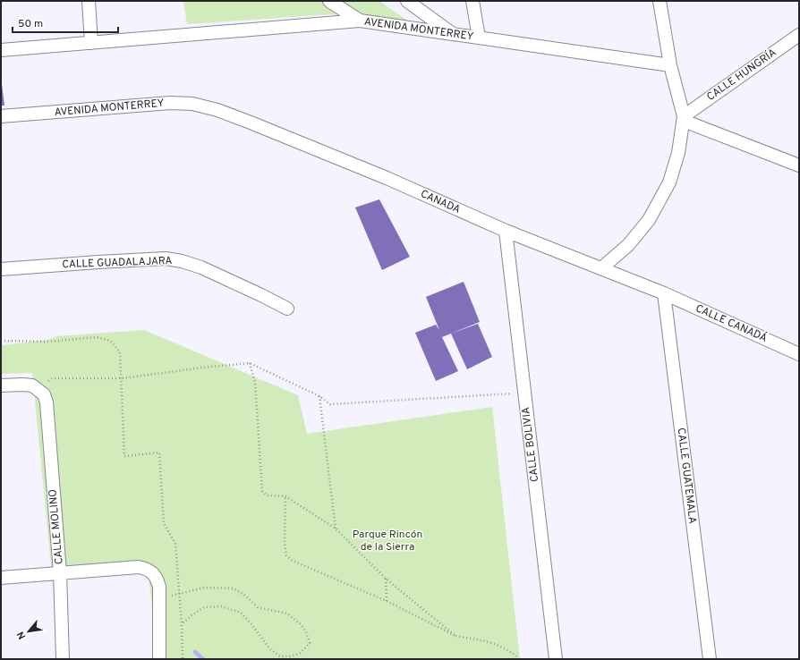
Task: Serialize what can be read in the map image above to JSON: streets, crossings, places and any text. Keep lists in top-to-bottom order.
{
  "streets": {
    "street": [
      "AVENIDA MONTERREY",
      "CALLE HUNGRÍA",
      "CANADA",
      "CALLE GUADALAJARA",
      "CALLE CANADÁ",
      "CALLE BOLIVIA",
      "CALLE GUATEMALA",
      "CALLE MOLINO"
    ]
  },
  "crossings": [
    ["AVENIDA MONTERREY", "CANADA"],
    ["CANADA", "CALLE CANADÁ"],
    ["CANADA", "CALLE BOLIVIA"],
    ["CANADA", "CALLE GUATEMALA"],
    ["CALLE CANADÁ", "CALLE GUATEMALA"]
  ],
  "parks": ["Parque Rincón de la Sierra"],
  "scale_bar": "50 m",
  "north": "bottom left"
}
